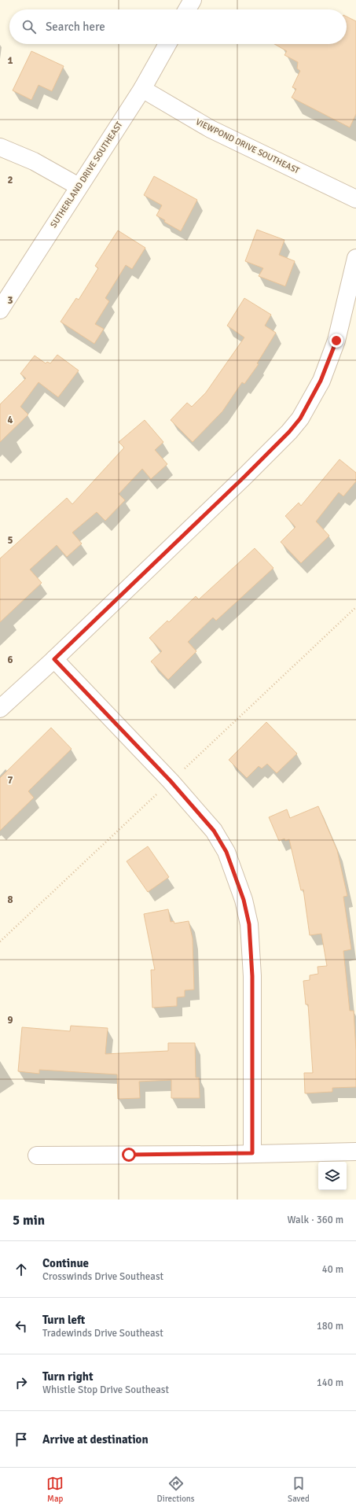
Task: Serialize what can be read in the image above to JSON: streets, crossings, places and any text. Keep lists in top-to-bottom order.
{
  "streets": {
    "street": ["VIEWPOND DRIVE SOUTHEAST", "SUTHERLAND DRIVE SOUTHEAST"]
  },
  "crossings": [
    ["VIEWPOND DRIVE SOUTHEAST", "SUTHERLAND DRIVE SOUTHEAST"]
  ],
  "page": {
    "search": "Search here",
    "heading": ["5 min", "Walk · 360 m"],
    "list": [
      ["Continue", "Crosswinds Drive Southeast", "40 m"],
      ["Turn left", "Tradewinds Drive Southeast", "180 m"],
      ["Turn right", "Whistle Stop Drive Southeast", "140 m"],
      "Arrive at destination"
    ],
    "nav": ["Map", "Directions", "Saved"]
  },
  "grid": {
    "rows": [
      "1",
      "2",
      "3",
      "4",
      "5",
      "6",
      "7",
      "8",
      "9"
    ]
  }
}
